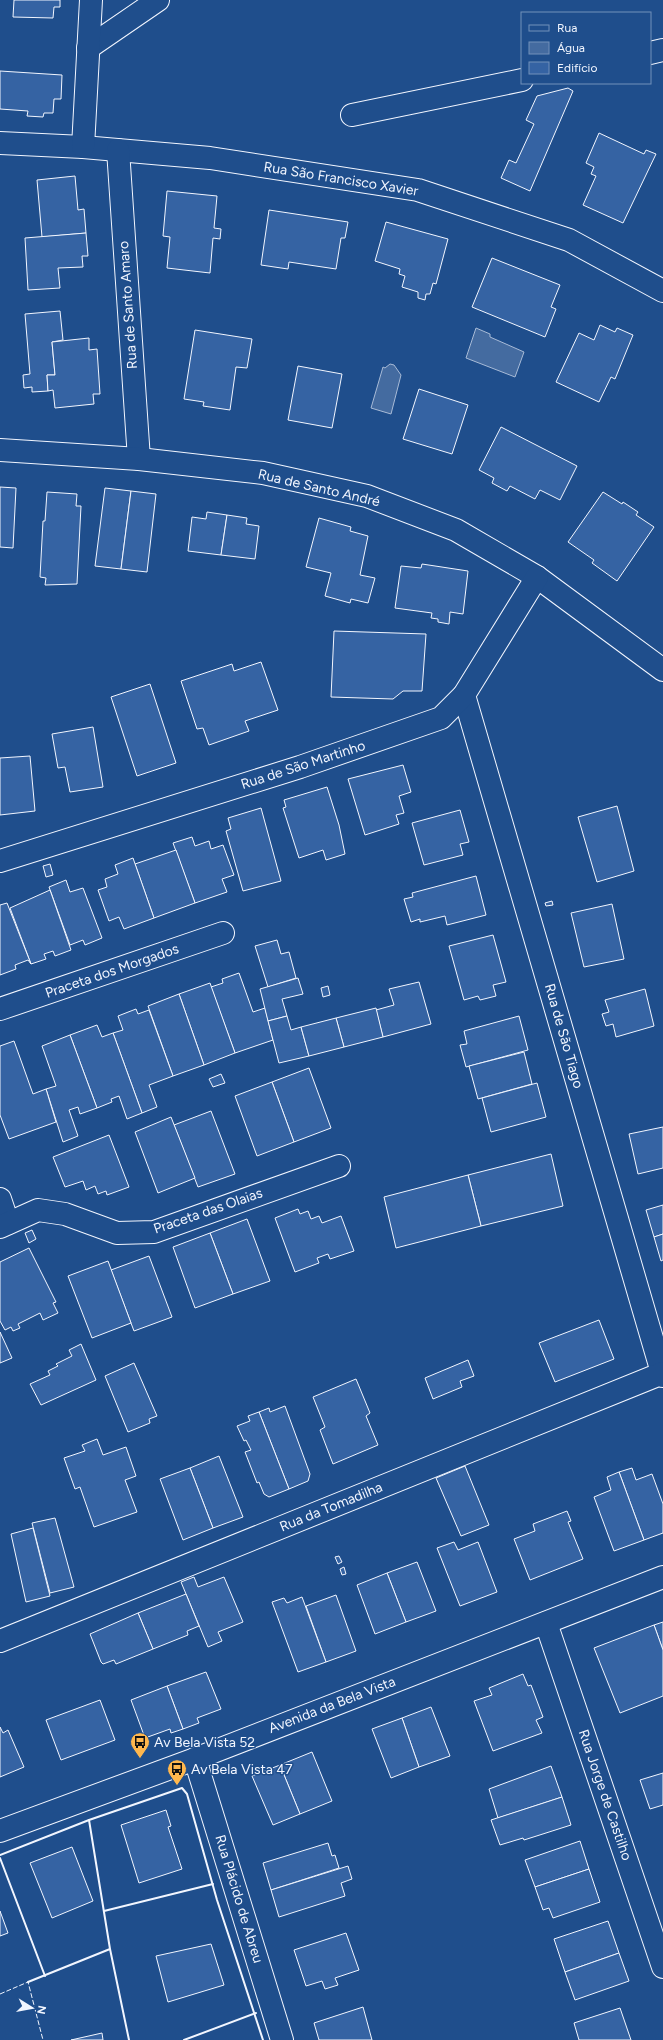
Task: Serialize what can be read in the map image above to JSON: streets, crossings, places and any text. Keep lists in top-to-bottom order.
{
  "streets": {
    "street": [
      "Rua São Francisco Xavier",
      "Rua de Santo Amaro",
      "Rua de Santo André",
      "Rua de São Martinho",
      "Praceta dos Morgados",
      "Rua de São Tiago",
      "Praceta das Olaias",
      "Rua da Tomadilha",
      "Avenida da Bela Vista",
      "Rua Jorge de Castilho",
      "Rua Plácido de Abreu"
    ]
  },
  "crossings": [
    ["Rua São Francisco Xavier", "Rua de Santo Amaro"],
    ["Rua de Santo Amaro", "Rua de Santo André"],
    ["Rua de Santo André", "Rua de São Martinho"],
    ["Rua de São Martinho", "Rua de São Tiago"],
    ["Rua de São Tiago", "Rua da Tomadilha"],
    ["Avenida da Bela Vista", "Rua Jorge de Castilho"],
    ["Avenida da Bela Vista", "Rua Plácido de Abreu"]
  ],
  "places": {
    "bus stop": ["Av Bela Vista 52", "Av Bela Vista 47"]
  },
  "legend": ["Rua", "Água", "Edifício"],
  "north": "right"
}
